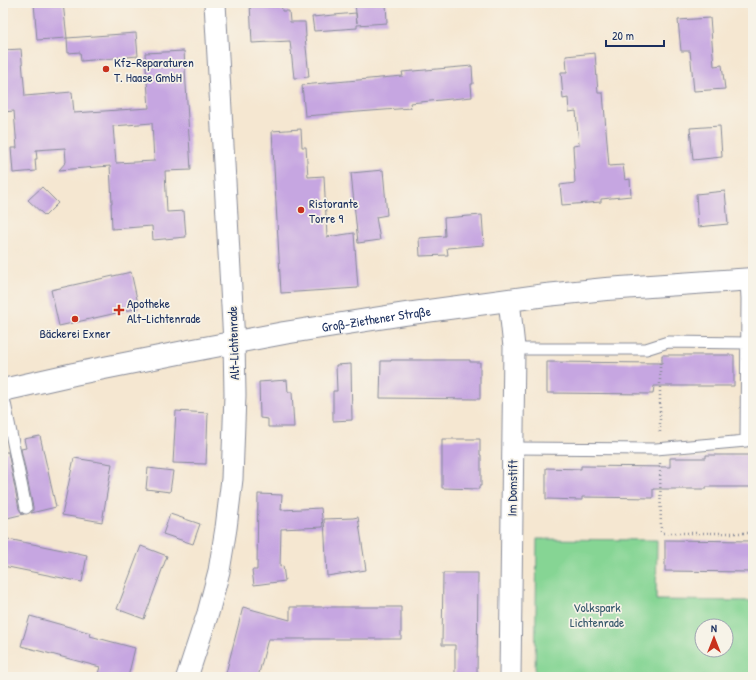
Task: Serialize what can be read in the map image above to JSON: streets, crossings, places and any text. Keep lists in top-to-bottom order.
{
  "streets": {
    "street": ["Groß-Ziethener Straße", "Alt-Lichtenrade", "Im Domstift"]
  },
  "crossings": [
    ["Groß-Ziethener Straße", "Alt-Lichtenrade"],
    ["Groß-Ziethener Straße", "Im Domstift"]
  ],
  "parks": ["Volkspark Lichtenrade"],
  "places": {
    "other": ["Kfz-Reparaturen T. Haase GmbH", "Ristorante Torre 9", "Bäckerei Exner"],
    "health": ["Apotheke Alt-Lichtenrade"]
  },
  "scale_bar": "20 m",
  "north": "top"
}
